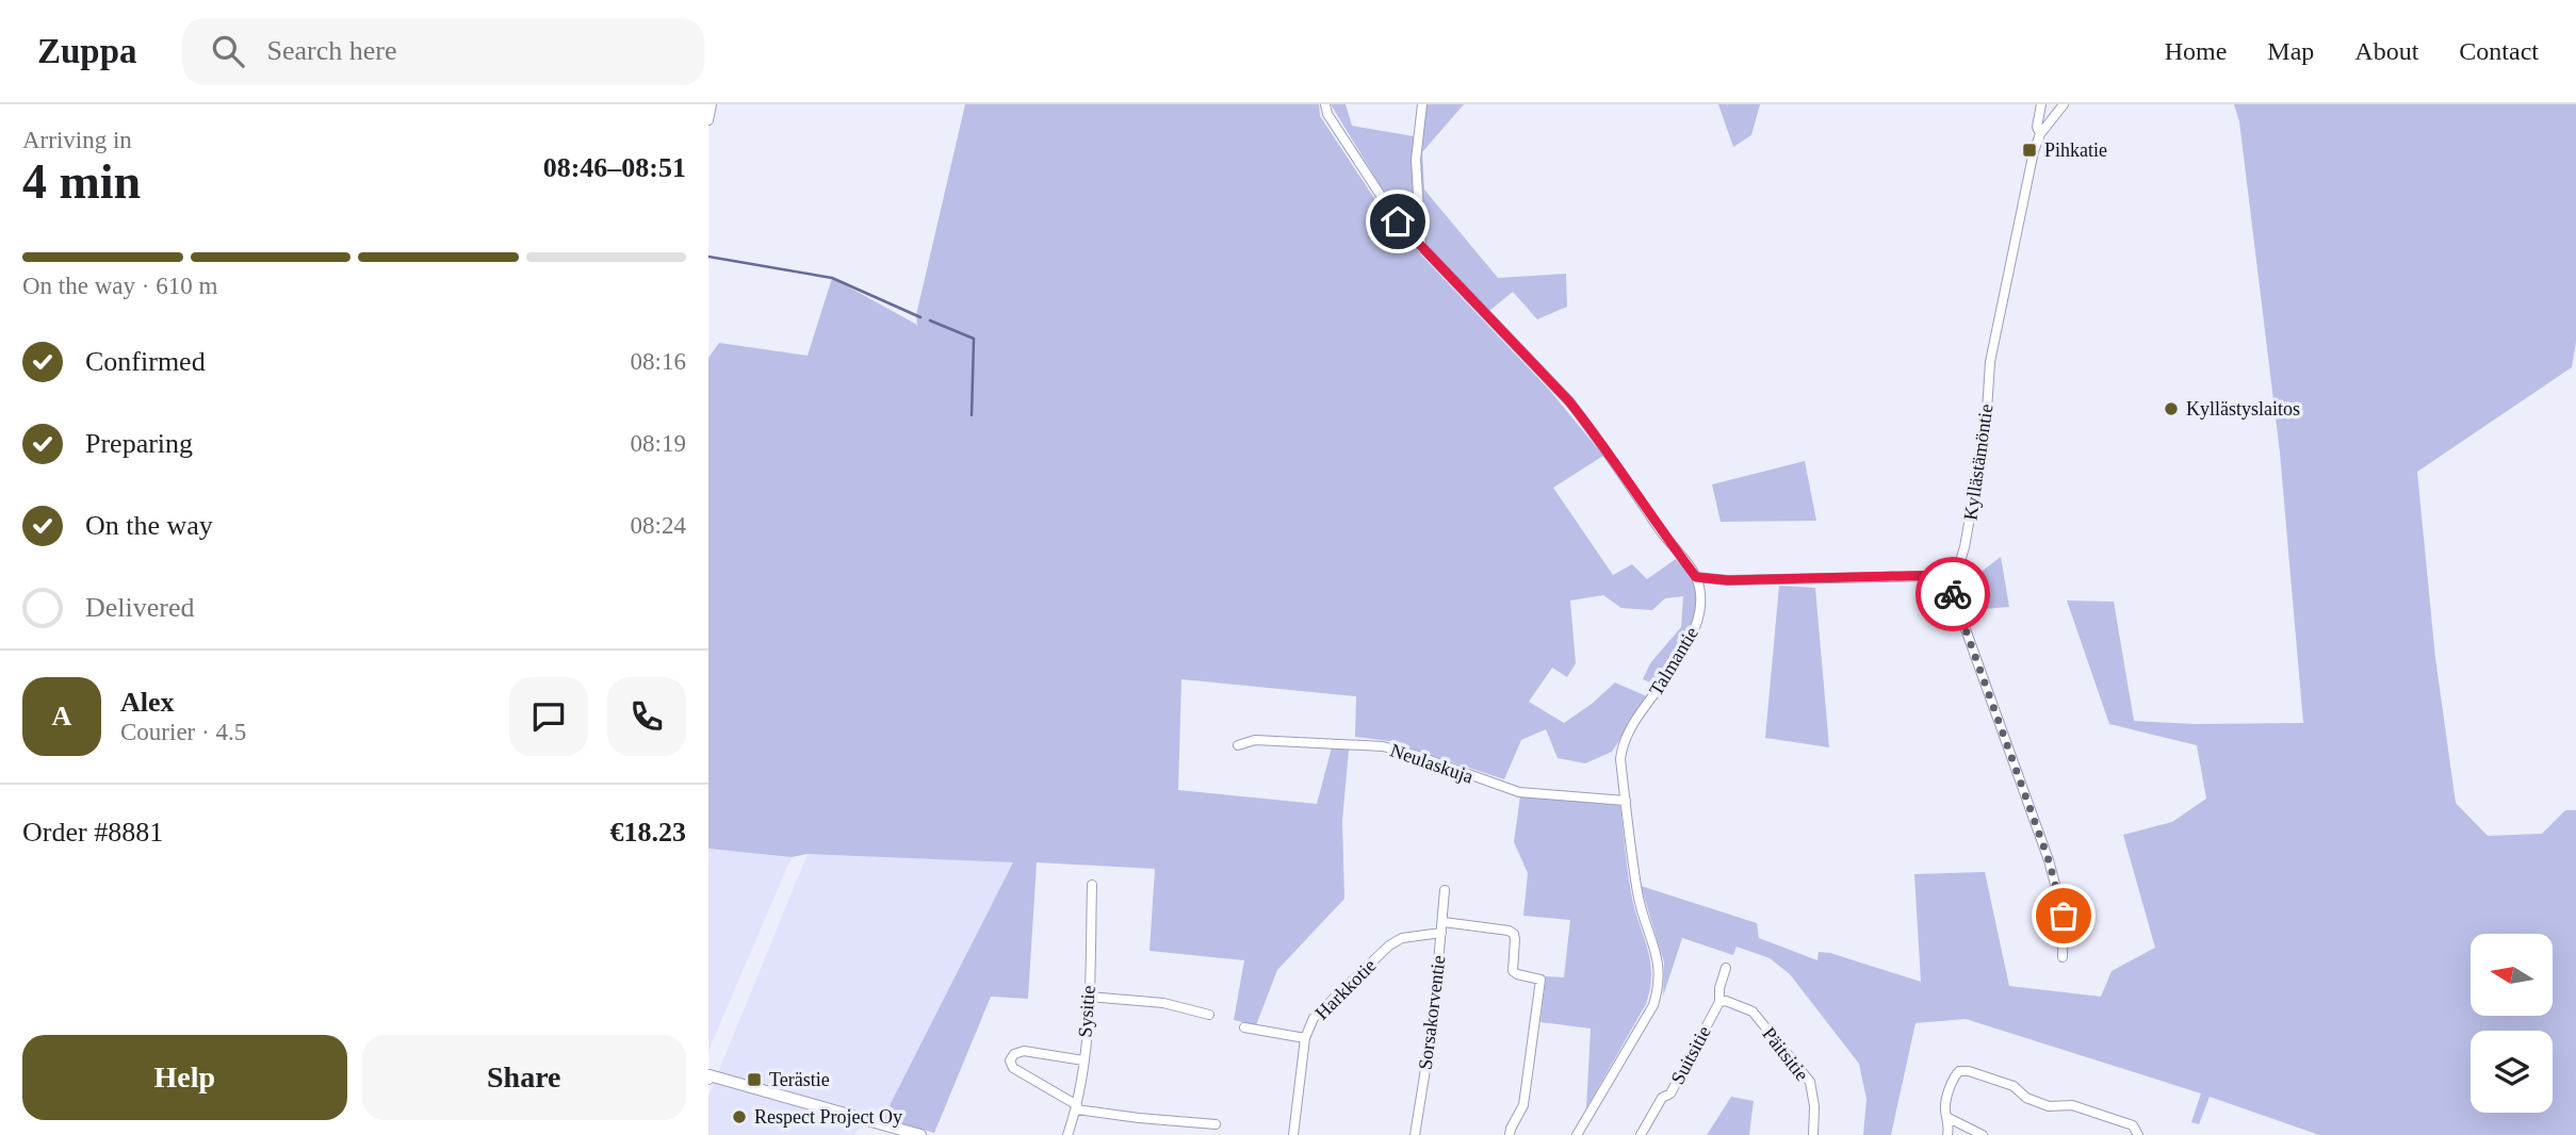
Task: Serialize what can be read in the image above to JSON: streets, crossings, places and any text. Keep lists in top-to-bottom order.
{
  "streets": {
    "street": [
      "Kyllästämöntie",
      "Talmantie",
      "Neulaskuja",
      "Harkkotie",
      "Sysitie",
      "Sorsakorventie",
      "Päitsitie",
      "Suitsitie"
    ]
  },
  "crossings": [
    ["Talmantie", "Neulaskuja"],
    ["Harkkotie", "Sorsakorventie"],
    ["Päitsitie", "Suitsitie"]
  ],
  "places": {
    "transit": ["Pihkatie", "Terästie"],
    "other": ["Kyllästyslaitos", "Respect Project Oy"]
  },
  "north": "left",
  "page": {
    "header": "Zuppa",
    "search": "Search here",
    "nav": [
      "Home",
      "Map",
      "About",
      "Contact"
    ],
    "heading": ["4 min", "Arriving in", "08:46–08:51"],
    "panel": [
      "Alex",
      "Courier · 4.5",
      "Order #8881",
      "€18.23"
    ],
    "bar": "On the way · 610 m",
    "list": [
      ["Confirmed", "08:16"],
      ["Preparing", "08:19"],
      ["On the way", "08:24"],
      "Delivered"
    ],
    "round": "A",
    "buttons": ["Help", "Share"]
  }
}
